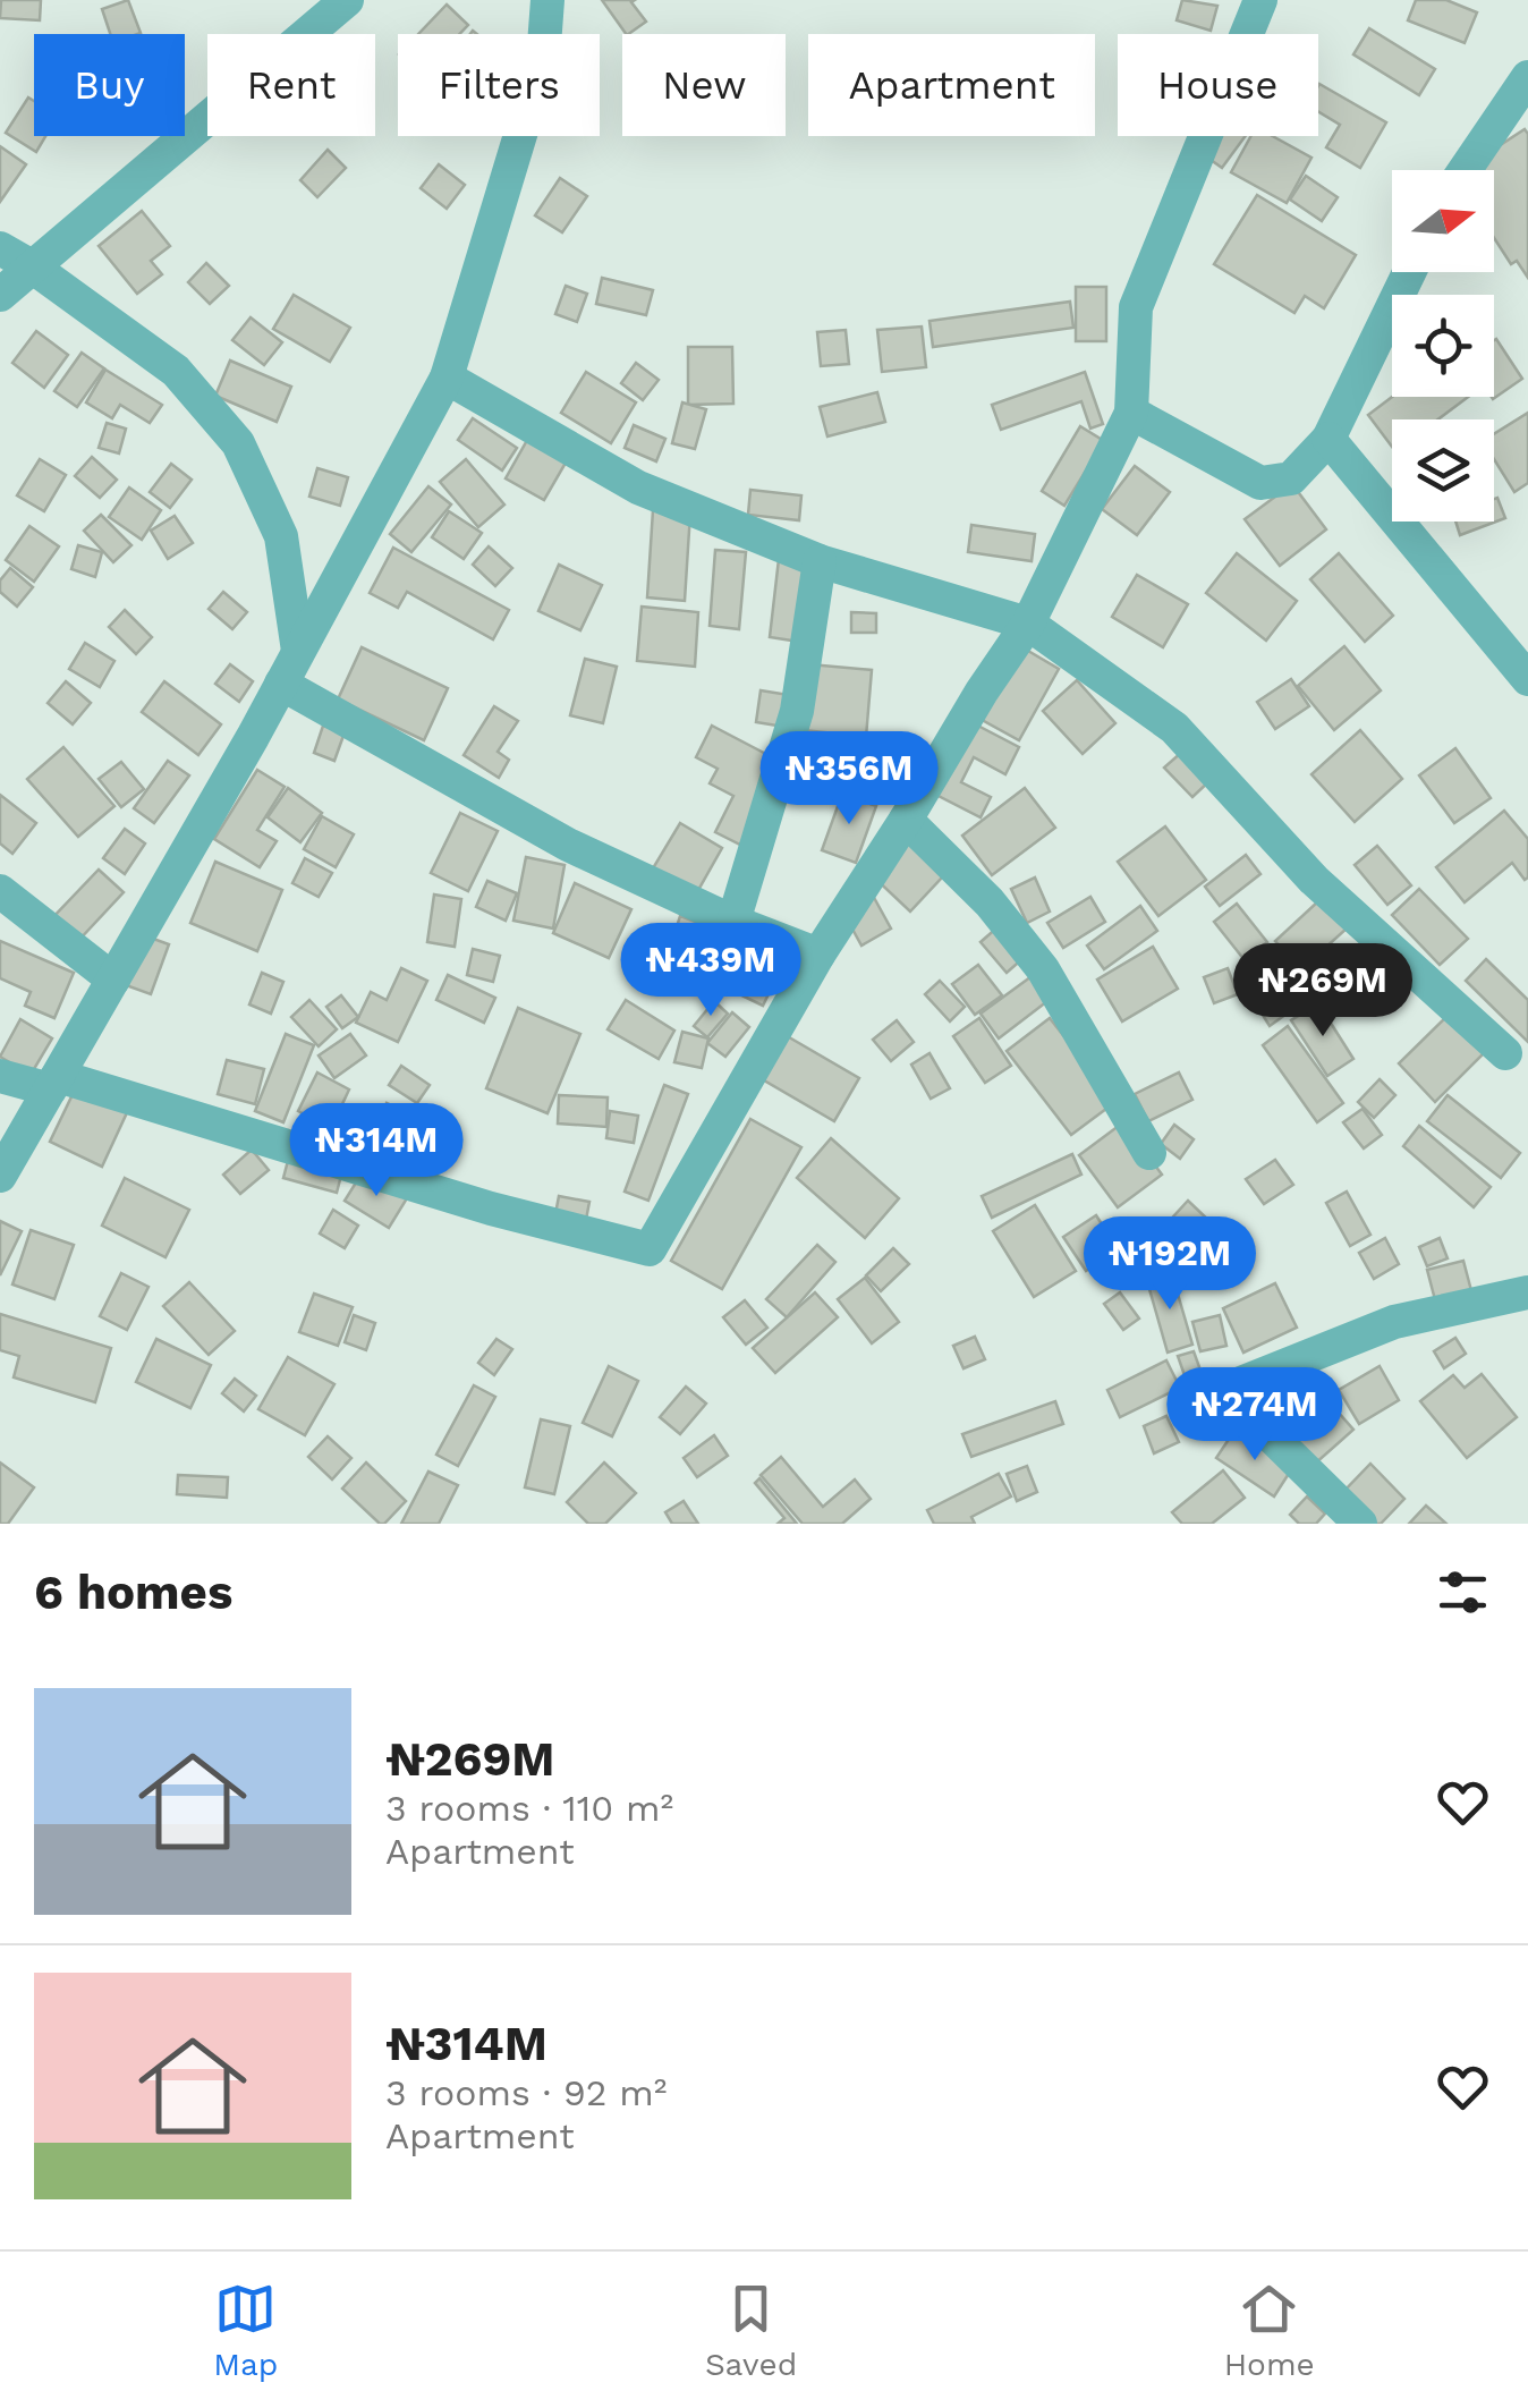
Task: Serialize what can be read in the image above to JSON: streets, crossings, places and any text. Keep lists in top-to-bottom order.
{
  "north": "right",
  "page": {
    "chip": [
      "Buy",
      "Rent",
      "Filters",
      "New",
      "Apartment",
      "House"
    ],
    "price": [
      "₦356M",
      "₦439M",
      "₦269M",
      "₦314M",
      "₦192M",
      "₦274M"
    ],
    "heading": "6 homes",
    "list": [
      {
        "name": "₦269M",
        "note": "3 rooms · 110 m² · Apartment"
      },
      {
        "name": "₦314M",
        "note": "3 rooms · 92 m² · Apartment"
      }
    ],
    "tabs": ["Map", "Saved", "Home"]
  }
}
